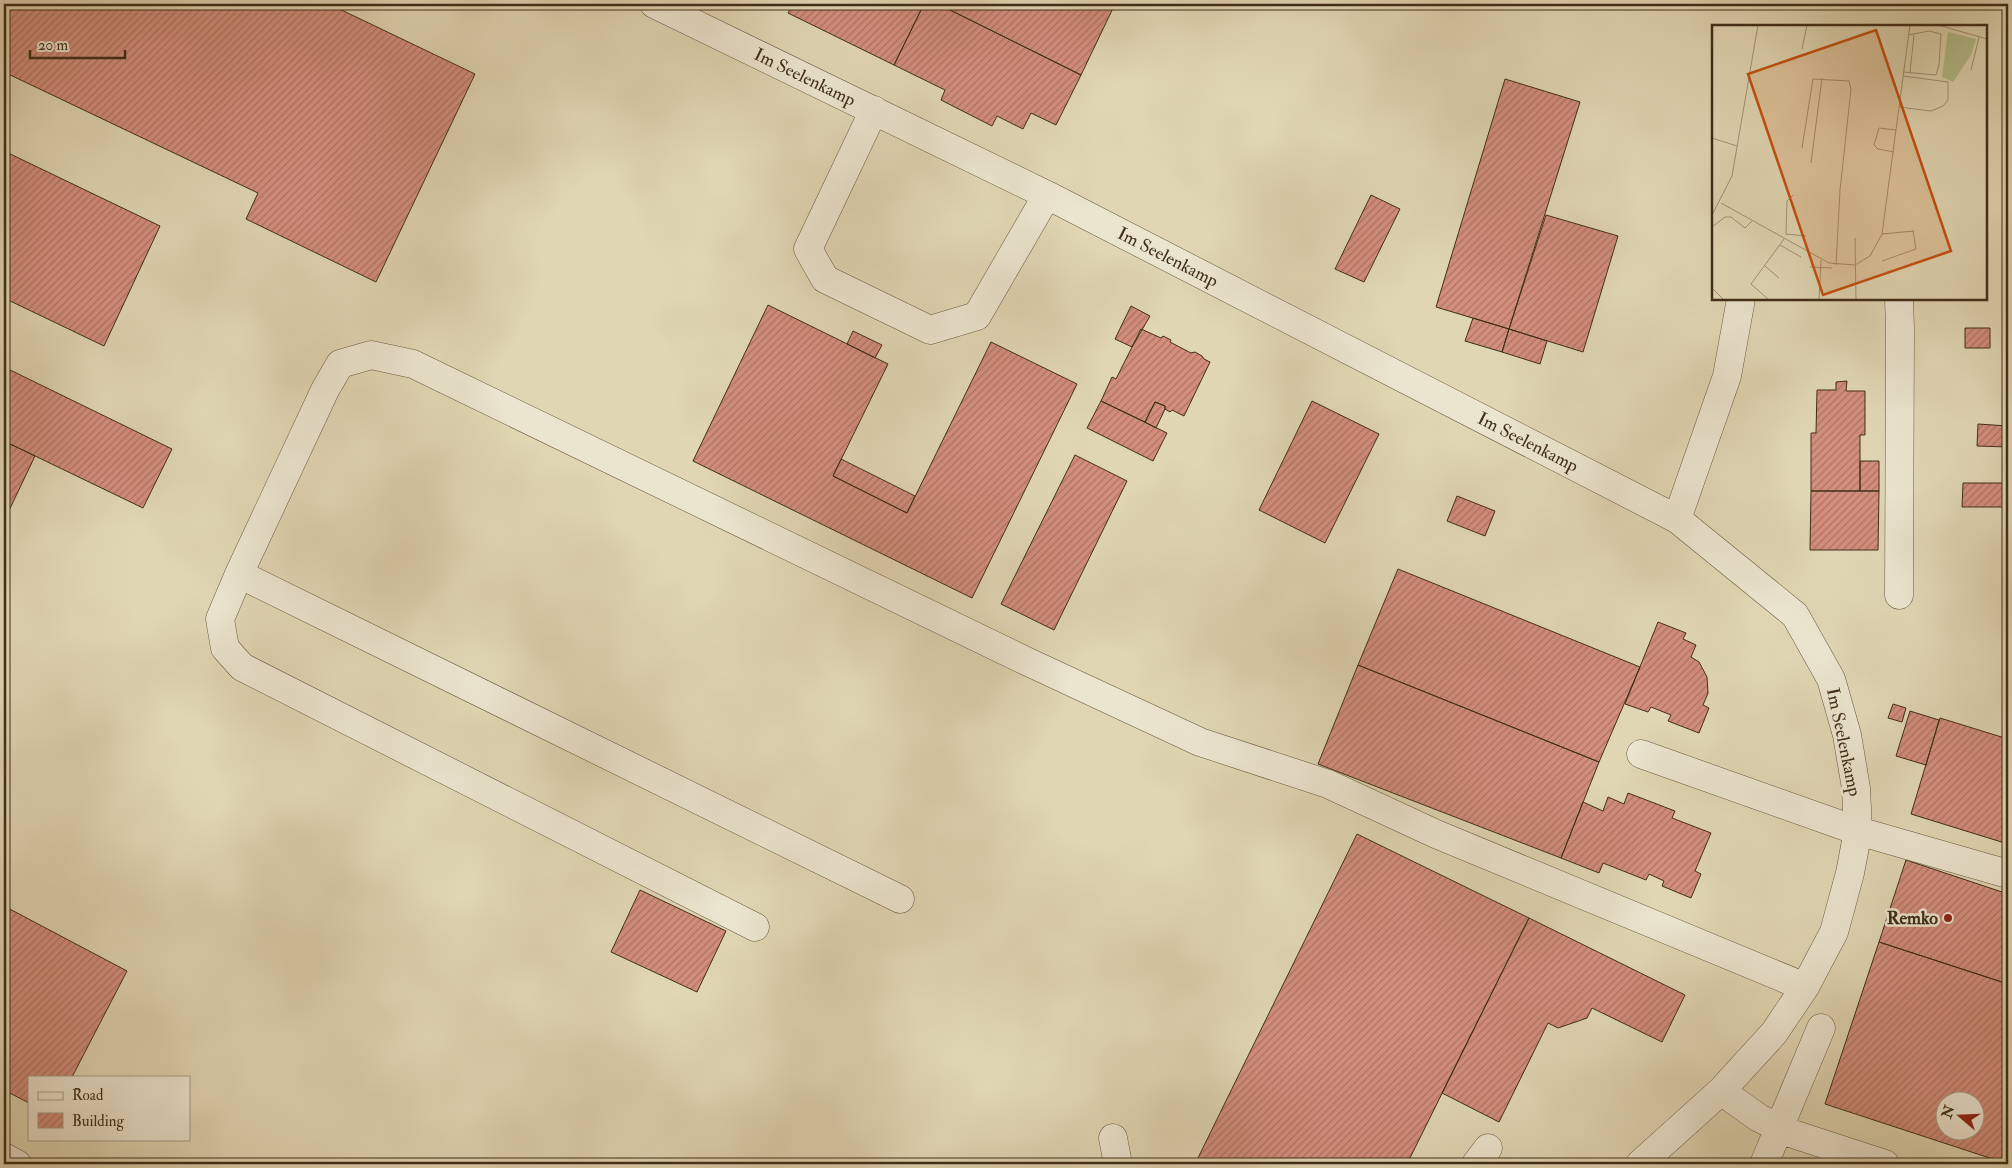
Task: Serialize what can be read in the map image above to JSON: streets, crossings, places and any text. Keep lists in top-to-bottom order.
{
  "streets": {
    "street": ["Im Seelenkamp"]
  },
  "places": ["Remko"],
  "legend": ["Road", "Building"],
  "scale_bar": "20 m",
  "north": "left"
}
